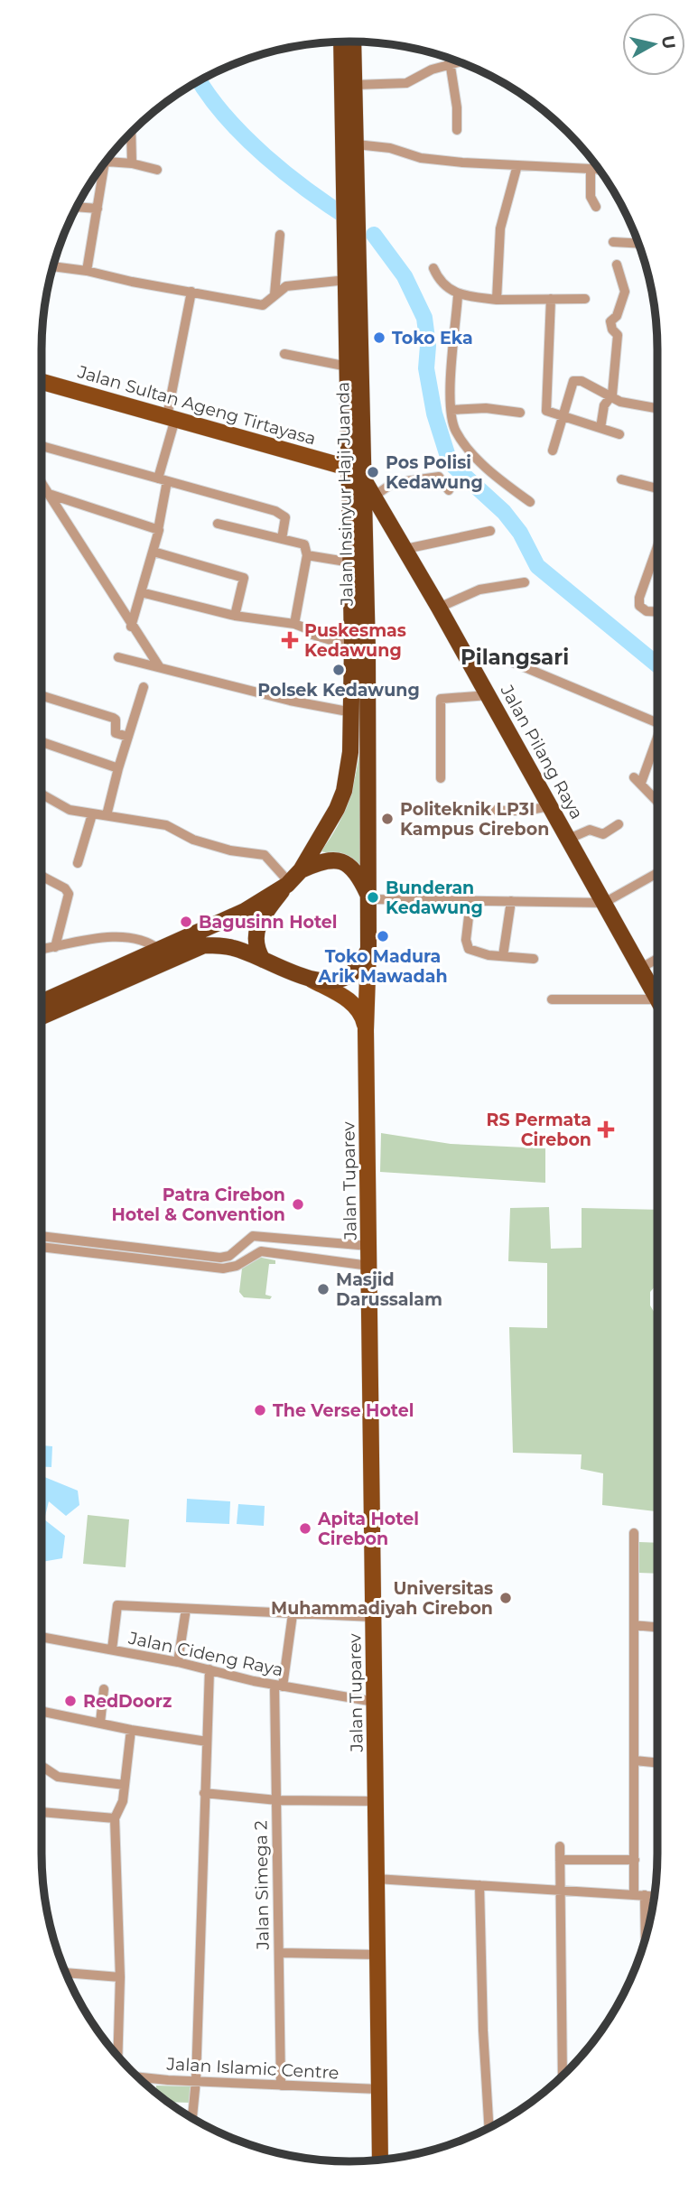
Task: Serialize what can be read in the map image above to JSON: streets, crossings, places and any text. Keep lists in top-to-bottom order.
{
  "streets": {
    "highway": ["Jalan Insinyur Haji Juanda", "Jalan Pilang Raya"],
    "main road": ["Jalan Sultan Ageng Tirtayasa", "Jalan Tuparev"],
    "street": ["Jalan Cideng Raya", "Jalan Simega 2", "Jalan Islamic Centre"]
  },
  "crossings": [
    ["Jalan Sultan Ageng Tirtayasa", "Jalan Insinyur Haji Juanda"],
    ["Jalan Insinyur Haji Juanda", "Jalan Pilang Raya"],
    ["Jalan Insinyur Haji Juanda", "Jalan Tuparev"],
    ["Jalan Tuparev", "Jalan Cideng Raya"],
    ["Jalan Tuparev", "Jalan Islamic Centre"],
    ["Jalan Cideng Raya", "Jalan Simega 2"],
    ["Jalan Simega 2", "Jalan Islamic Centre"]
  ],
  "districts": ["Pilangsari"],
  "places": {
    "other": [
      "Toko Eka",
      "Pos Polisi Kedawung",
      "Polsek Kedawung",
      "Politeknik LP3I Kampus Cirebon",
      "Bunderan Kedawung",
      "Bagusinn Hotel",
      "Toko Madura Arik Mawadah",
      "Patra Cirebon Hotel & Convention",
      "Masjid Darussalam",
      "The Verse Hotel",
      "Apita Hotel Cirebon",
      "Universitas Muhammadiyah Cirebon",
      "RedDoorz"
    ],
    "health": ["Puskesmas Kedawung", "RS Permata Cirebon"]
  },
  "north": "right"
}
